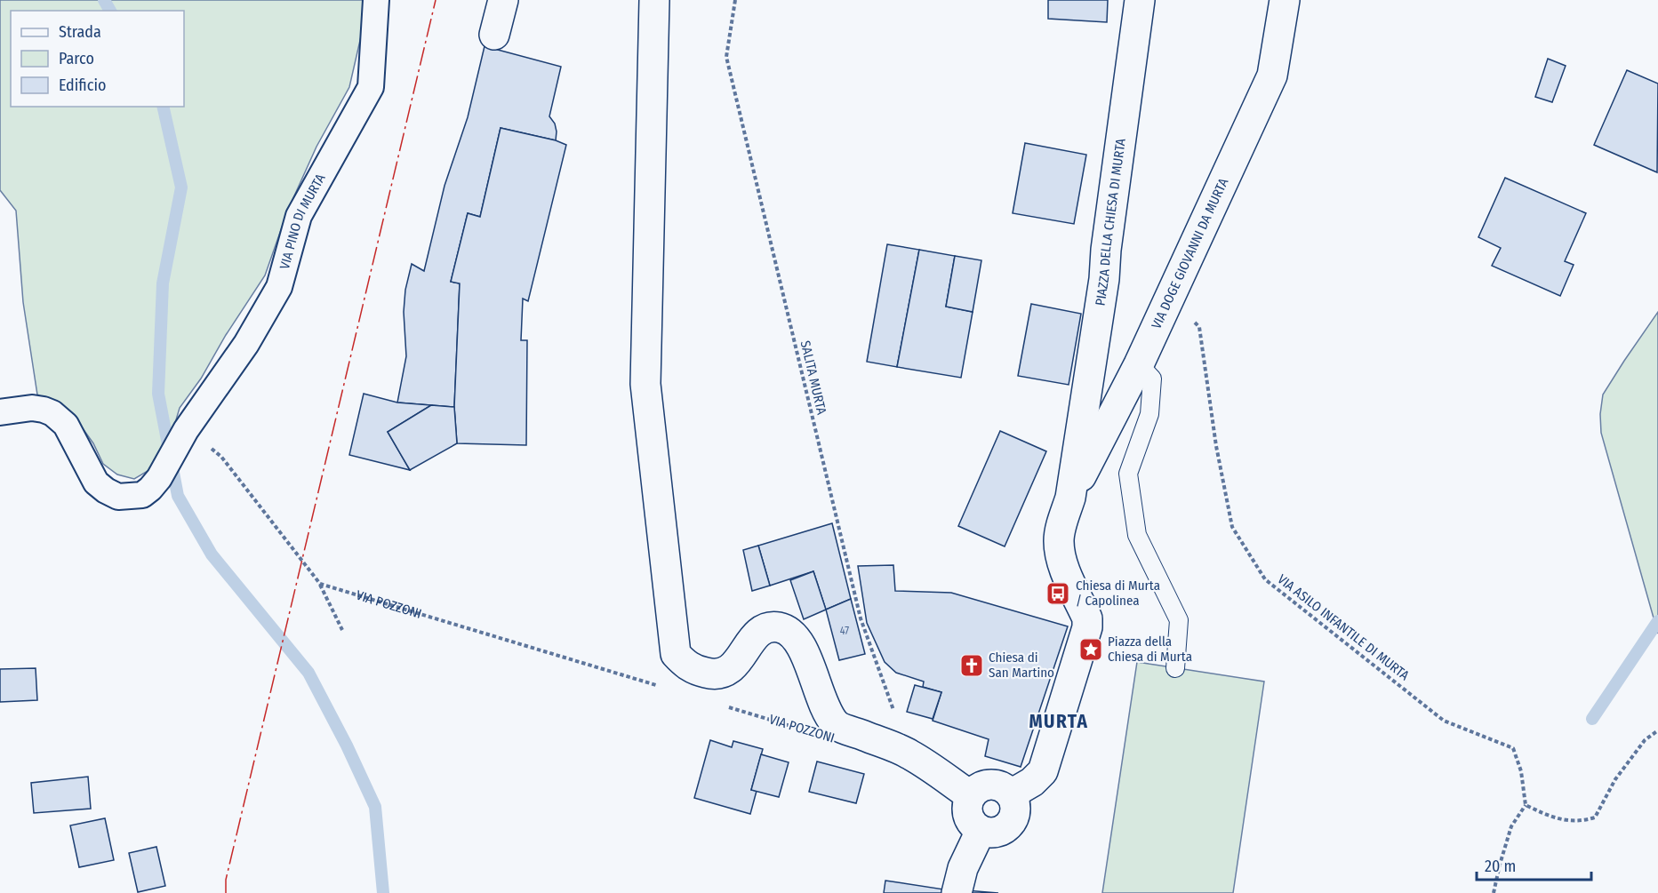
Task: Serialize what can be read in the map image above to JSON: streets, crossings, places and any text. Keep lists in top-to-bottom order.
{
  "streets": {
    "street": ["PIAZZA DELLA CHIESA DI MURTA", "VIA PINO DI MURTA", "VIA DOGE GIOVANNI DA MURTA"],
    "path": ["SALITA MURTA", "VIA POZZONI", "VIA ASILO INFANTILE DI MURTA"]
  },
  "crossings": [
    ["PIAZZA DELLA CHIESA DI MURTA", "VIA DOGE GIOVANNI DA MURTA"],
    ["VIA DOGE GIOVANNI DA MURTA", "VIA ASILO INFANTILE DI MURTA"]
  ],
  "districts": ["MURTA"],
  "places": {
    "bus stop": ["Chiesa di Murta / Capolinea"],
    "place": ["Piazza della Chiesa di Murta"],
    "church": ["Chiesa di San Martino"]
  },
  "house_numbers": ["47"],
  "legend": ["Strada", "Parco", "Edificio"],
  "scale_bar": "20 m"
}
